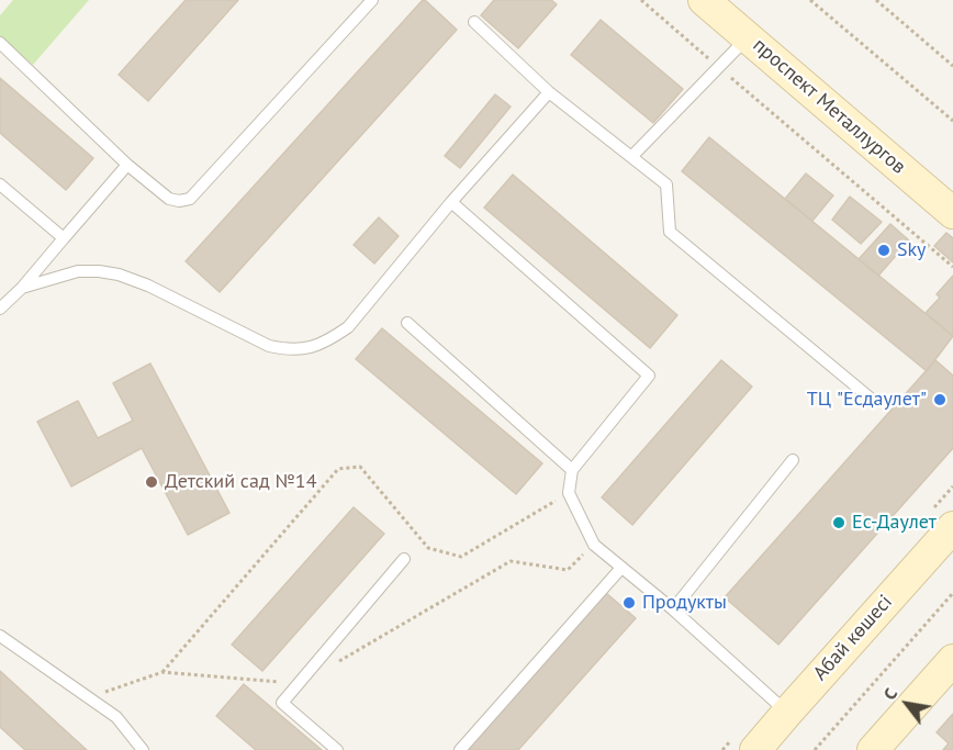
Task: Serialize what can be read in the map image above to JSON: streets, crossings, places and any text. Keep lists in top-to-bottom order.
{
  "streets": {
    "street": ["проспект Металлургов", "Абай көшесі"]
  },
  "places": [
    "Sky",
    "ТЦ \"Есдаулет\"",
    "Детский сад №14",
    "Ес-Даулет",
    "Продукты"
  ],
  "north": "top left"
}
